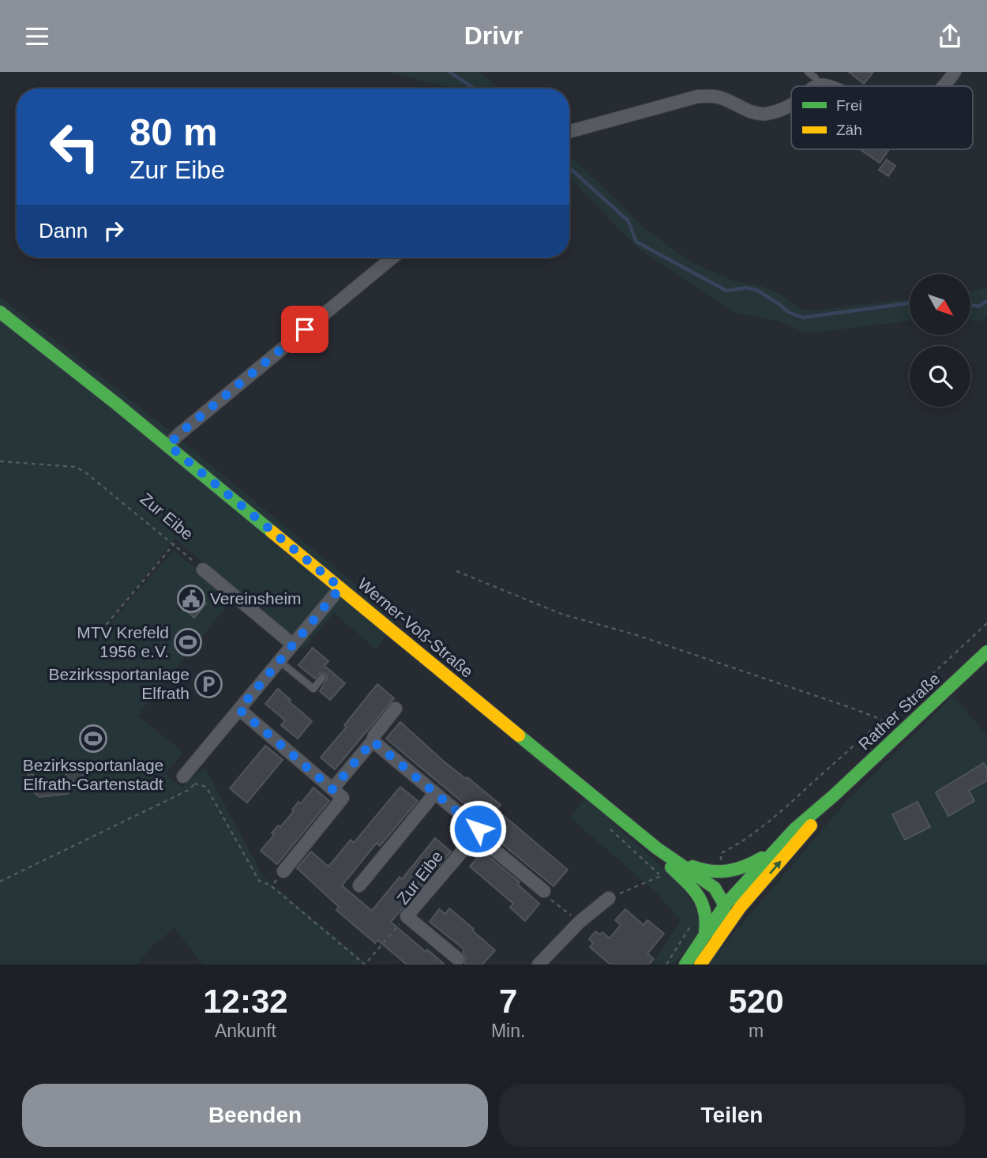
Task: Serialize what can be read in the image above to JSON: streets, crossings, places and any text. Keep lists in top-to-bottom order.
{
  "streets": {
    "main road": ["Werner-Voß-Straße", "Rather Straße"],
    "street": ["Zur Eibe"]
  },
  "crossings": [
    ["Werner-Voß-Straße", "Rather Straße"]
  ],
  "places": {
    "public building": ["Vereinsheim"],
    "sports": ["MTV Krefeld 1956 e.V.", "Bezirkssportanlage Elfrath-Gartenstadt"],
    "parking": ["Bezirkssportanlage Elfrath"]
  },
  "legend": ["Frei", "Zäh"],
  "north": "bottom right",
  "page": {
    "header": "Drivr",
    "turn": ["80 m", "Zur Eibe"],
    "then": "Dann",
    "eta": [
      "12:32",
      "Ankunft",
      "7",
      "Min.",
      "520",
      "m"
    ],
    "buttons": ["Beenden", "Teilen"]
  }
}
